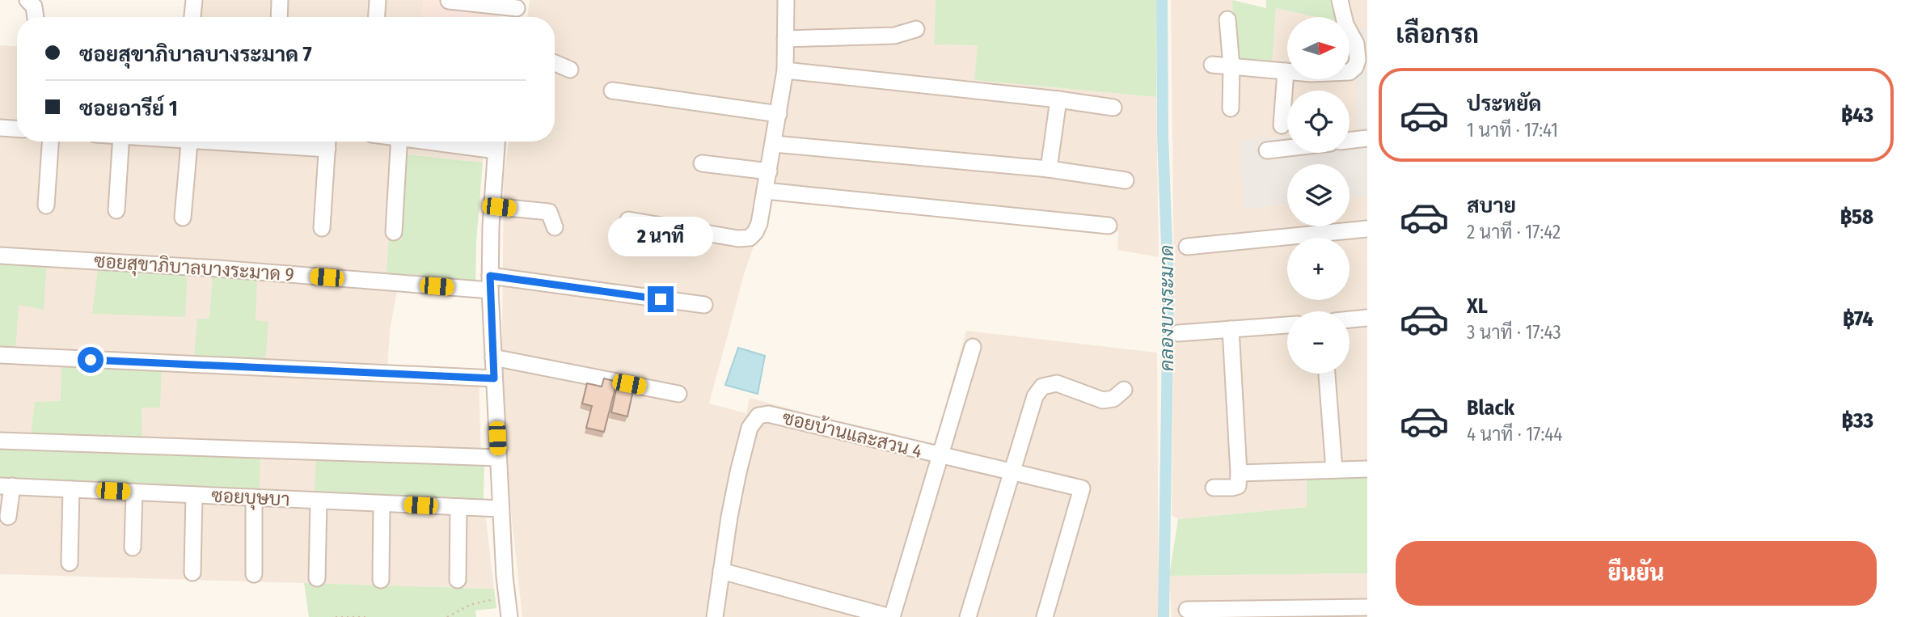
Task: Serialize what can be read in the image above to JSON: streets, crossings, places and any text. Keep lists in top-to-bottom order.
{
  "streets": {
    "street": ["ซอยสุขาภิบาลบางระมาด 9", "ซอยบ้านและสวน 4", "ซอยบุษบา"]
  },
  "water": ["คลองบางระมาด"],
  "north": "right",
  "page": {
    "heading": "เลือกรถ",
    "map_buttons": ["+", "−"],
    "banner": ["ซอยสุขาภิบาลบางระมาด 7", "ซอยอารีย์ 1"],
    "list": [
      {
        "name": "ประหยัด",
        "note": "1 นาที · 17:41",
        "value": "฿43"
      },
      {
        "name": "สบาย",
        "note": "2 นาที · 17:42",
        "value": "฿58"
      },
      {
        "name": "XL",
        "note": "3 นาที · 17:43",
        "value": "฿74"
      },
      {
        "name": "Black",
        "note": "4 นาที · 17:44",
        "value": "฿33"
      }
    ],
    "bubble": "2 นาที",
    "buttons": "ยืนยัน"
  }
}
